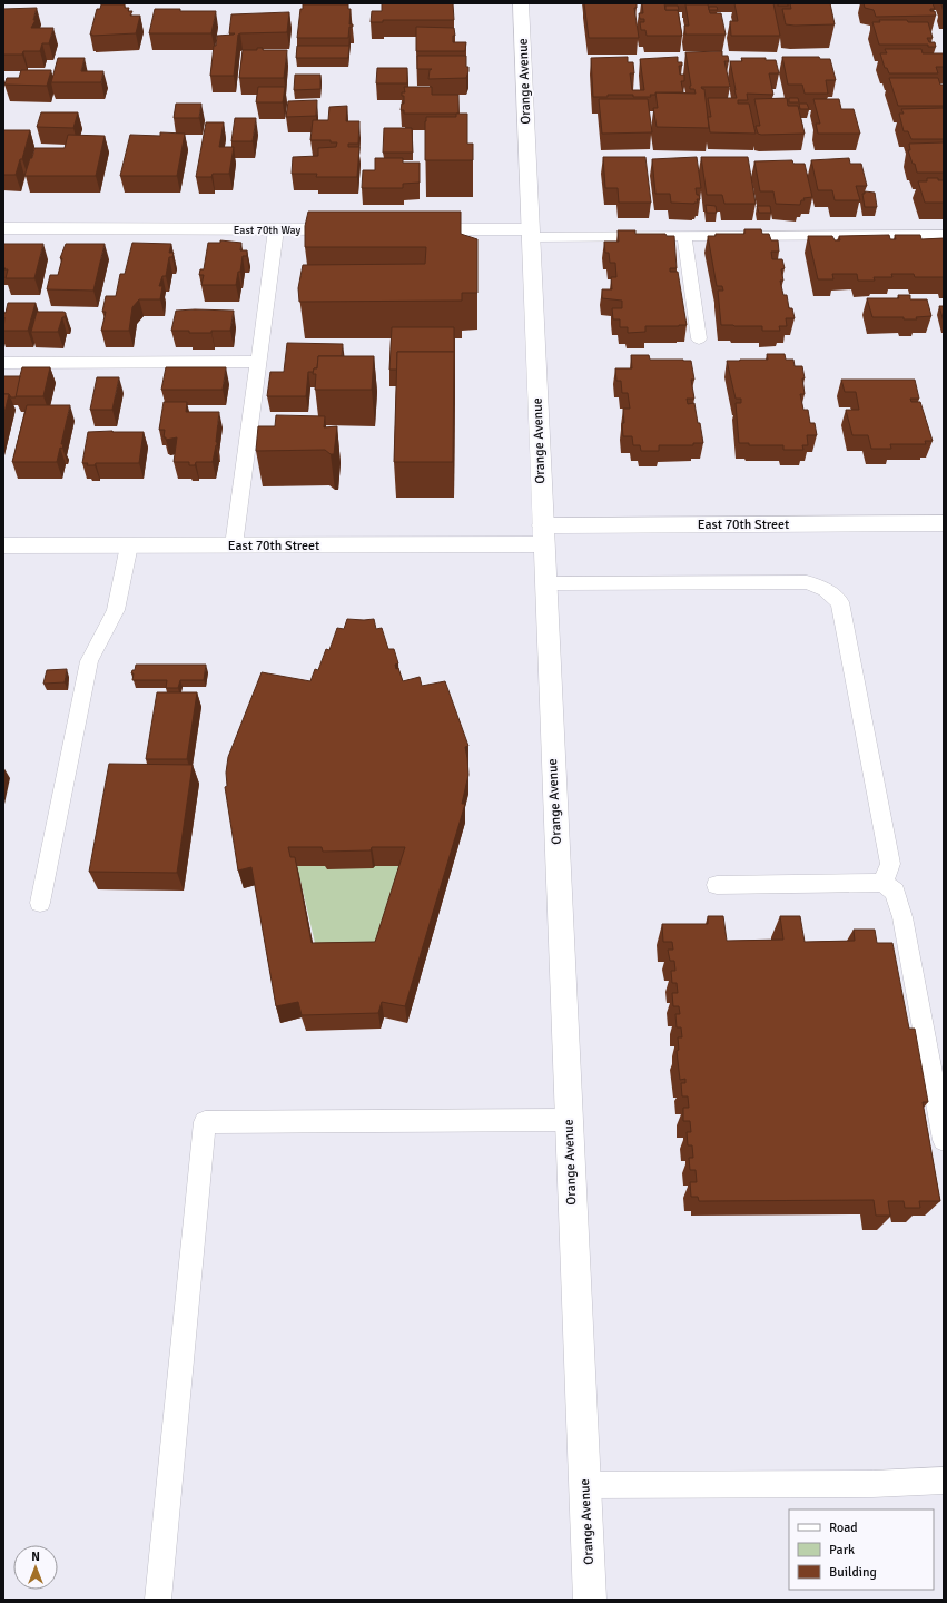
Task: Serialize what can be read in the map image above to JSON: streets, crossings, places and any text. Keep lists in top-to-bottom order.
{
  "streets": {
    "street": ["Orange Avenue", "East 70th Way", "East 70th Street"]
  },
  "crossings": [
    ["Orange Avenue", "East 70th Street"]
  ],
  "legend": ["Road", "Park", "Building"],
  "north": "top"
}
